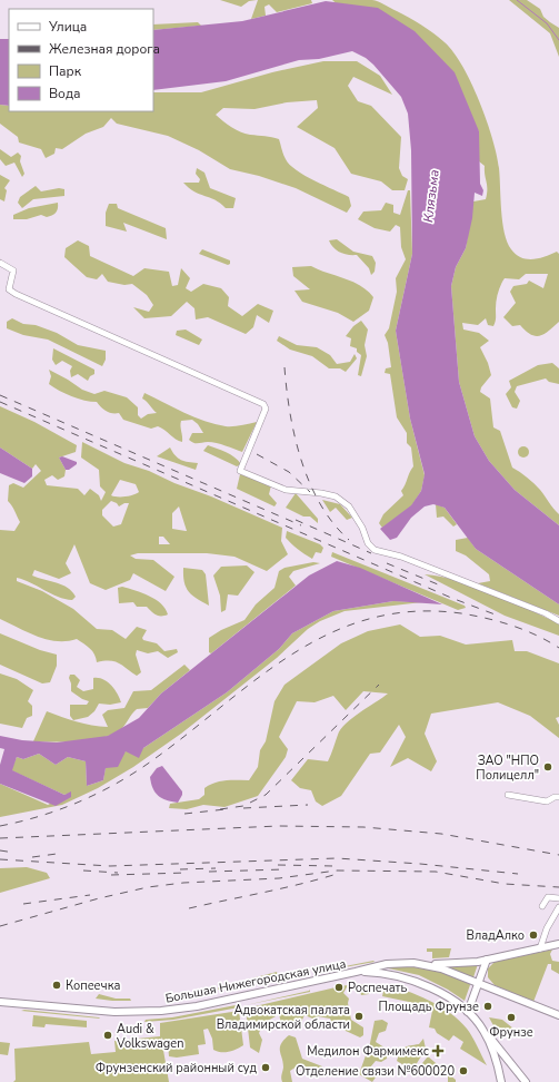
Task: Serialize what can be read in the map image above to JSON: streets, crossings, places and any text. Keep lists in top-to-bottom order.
{
  "streets": {
    "main road": ["Большая Нижегородская улица"]
  },
  "water": ["Клязьма"],
  "places": {
    "other": [
      "ЗАО \"НПО Полицелл\"",
      "ВладАлко",
      "Копеечка",
      "Роспечать",
      "Площадь Фрунзе",
      "Адвокатская палата Владимирской области",
      "Фрунзе",
      "Audi & Volkswagen",
      "Фрунзенский районный суд",
      "Отделение связи №600020"
    ],
    "health": ["Медилон Фармимекс"]
  },
  "legend": [
    "Улица",
    "Железная дорога",
    "Парк",
    "Вода"
  ]
}
